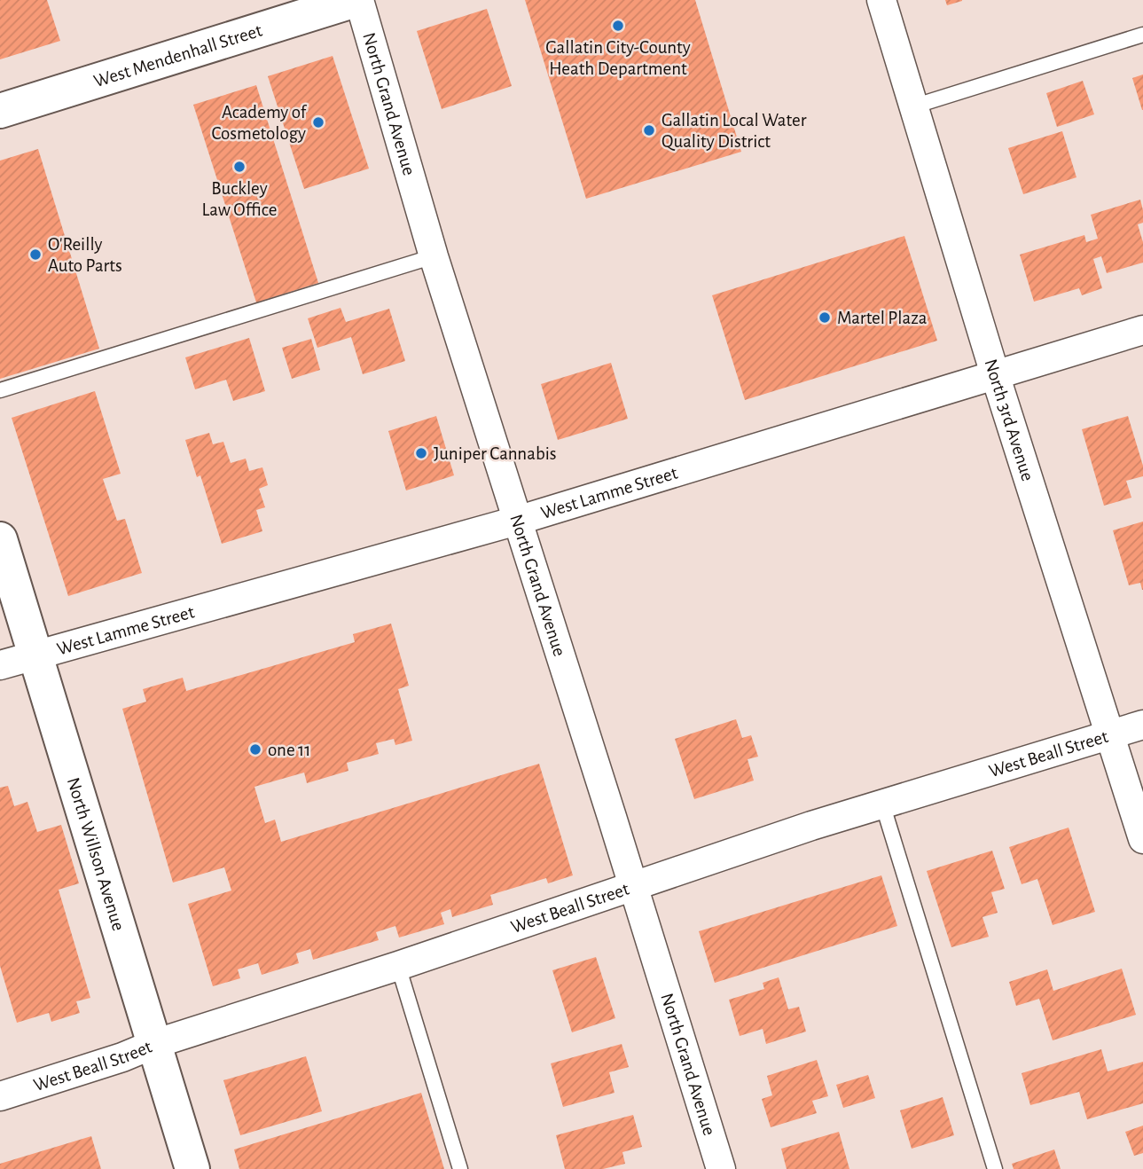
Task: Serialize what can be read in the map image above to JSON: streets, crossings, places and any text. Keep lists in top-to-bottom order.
{
  "streets": {
    "street": [
      "West Mendenhall Street",
      "North Grand Avenue",
      "North 3rd Avenue",
      "West Lamme Street",
      "West Beall Street",
      "North Willson Avenue"
    ]
  },
  "crossings": [
    ["West Mendenhall Street", "North Grand Avenue"],
    ["North Grand Avenue", "West Lamme Street"],
    ["North Grand Avenue", "West Beall Street"],
    ["North 3rd Avenue", "West Lamme Street"],
    ["North 3rd Avenue", "West Beall Street"],
    ["West Lamme Street", "North Willson Avenue"],
    ["West Beall Street", "North Willson Avenue"]
  ],
  "places": [
    "Gallatin City-County Heath Department",
    "Academy of Cosmetology",
    "Gallatin Local Water Quality District",
    "Buckley Law Office",
    "O'Reilly Auto Parts",
    "Martel Plaza",
    "Juniper Cannabis",
    "one 11"
  ]
}
